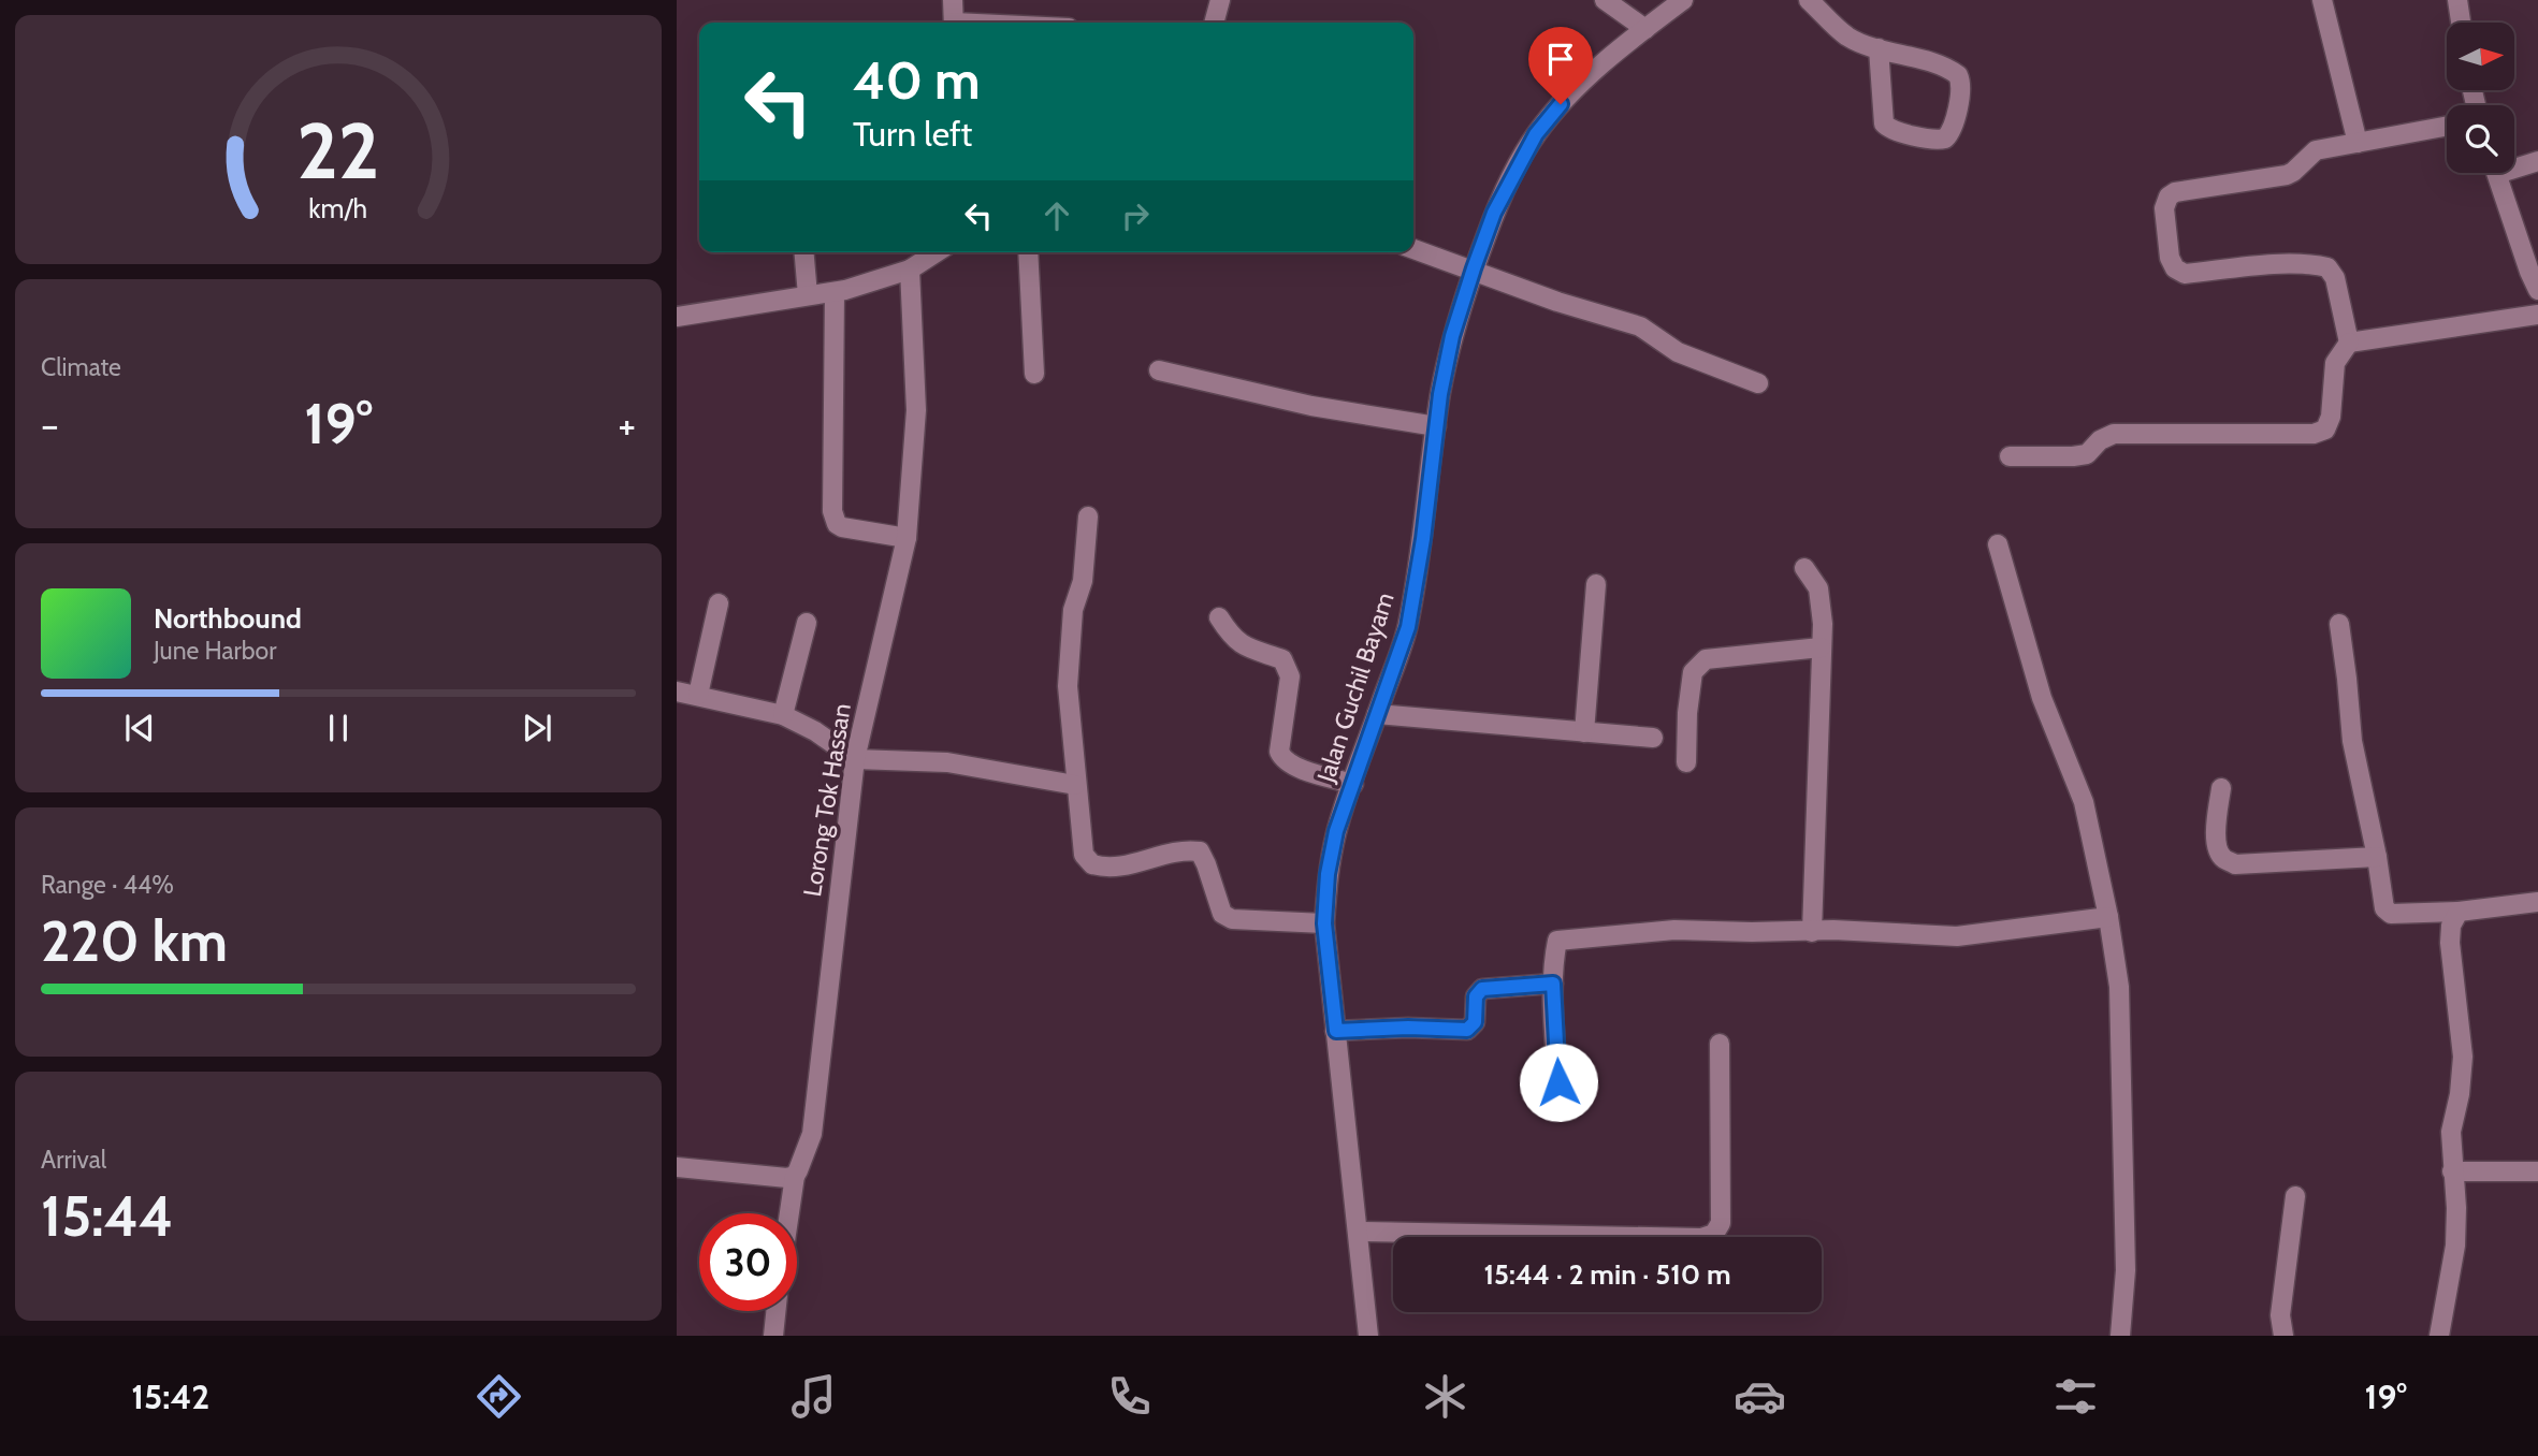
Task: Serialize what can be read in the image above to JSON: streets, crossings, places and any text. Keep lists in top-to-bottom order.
{
  "streets": {
    "street": ["Jalan Guchil Bayam", "Lorong Tok Hassan"]
  },
  "north": "right",
  "page": {
    "turn": ["40 m", "Turn left"],
    "tile": [
      "Climate",
      ["Range · 44%", "220 km"],
      ["Arrival", "15:44"]
    ],
    "heat": ["−", "19°", "+"],
    "song": ["Northbound", "June Harbor"],
    "limit": "30",
    "trip": "15:44 · 2 min · 510 m",
    "tabs": ["15:42", "19°"],
    "gauge": ["22", "km/h"]
  }
}
